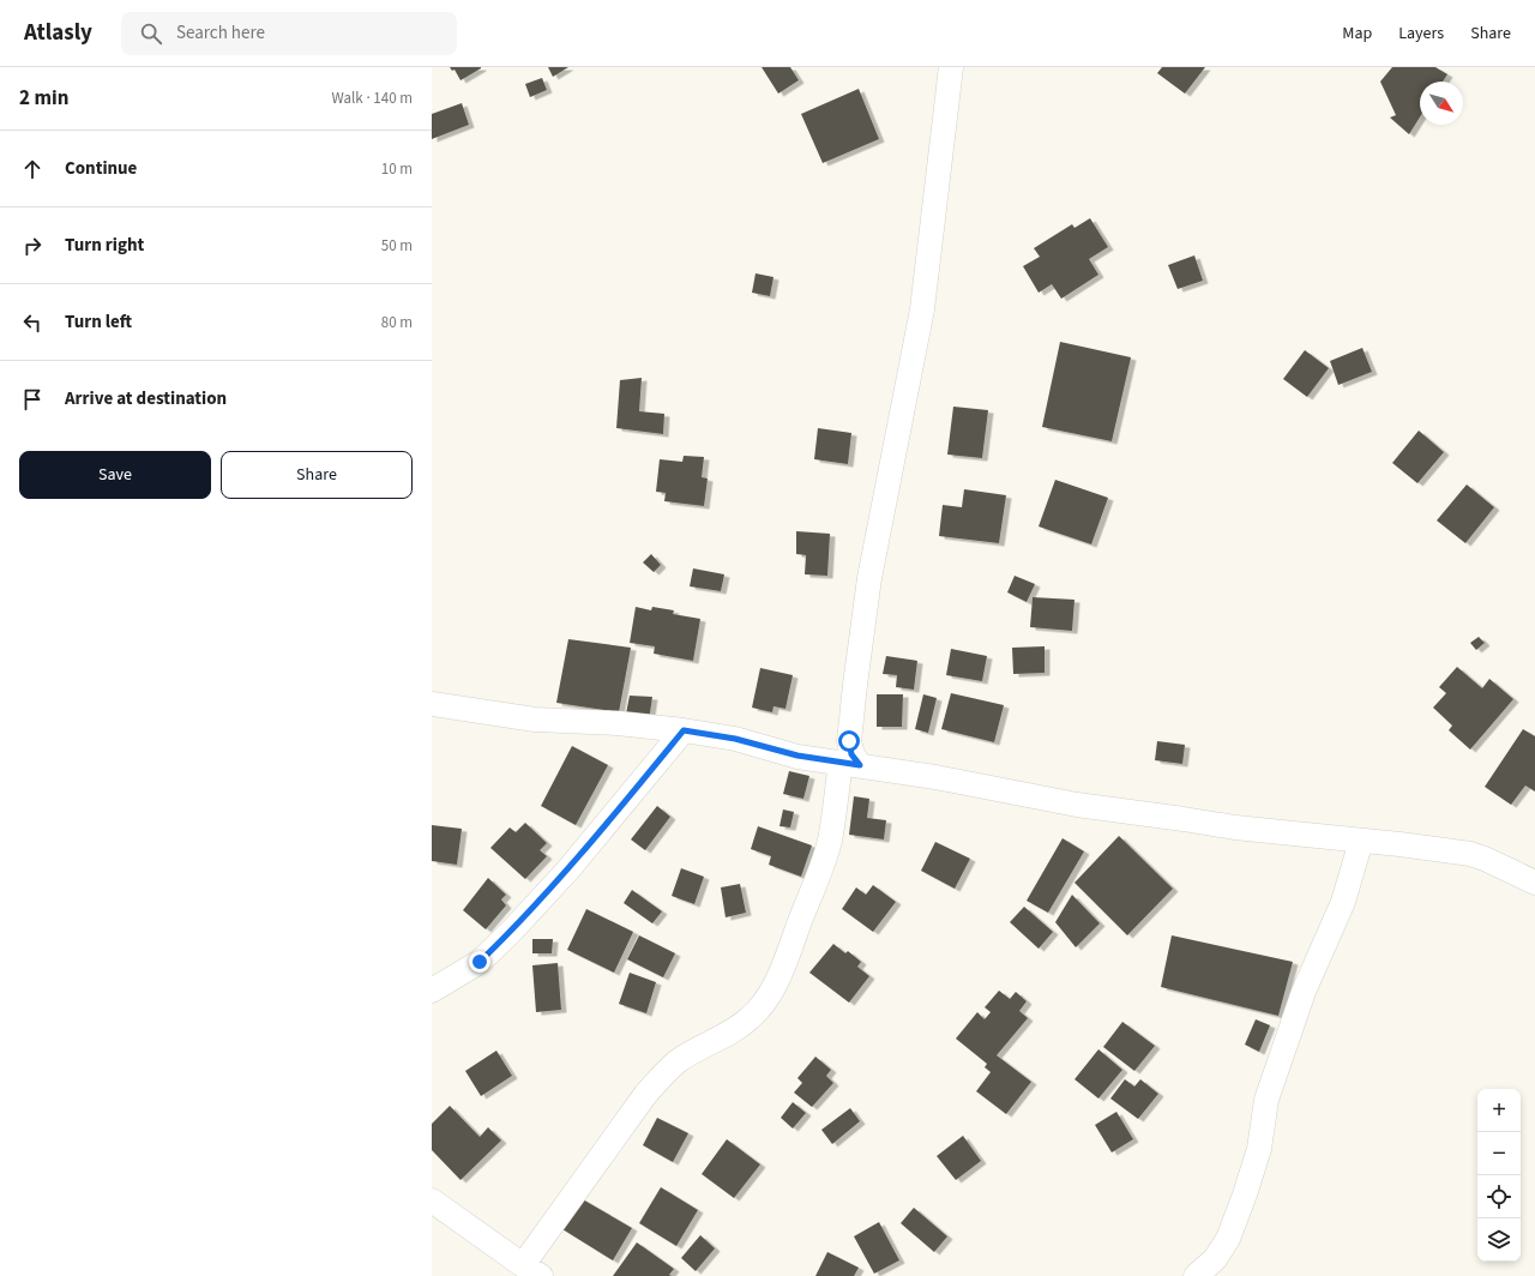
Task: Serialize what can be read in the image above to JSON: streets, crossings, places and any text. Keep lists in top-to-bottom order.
{
  "north": "bottom right",
  "page": {
    "header": "Atlasly",
    "search": "Search here",
    "nav": ["Map", "Layers", "Share"],
    "heading": ["2 min", "Walk · 140 m"],
    "list": [
      ["Continue", "10 m"],
      ["Turn right", "50 m"],
      ["Turn left", "80 m"],
      "Arrive at destination"
    ],
    "buttons": ["Save", "Share"],
    "map_buttons": ["+", "−"]
  }
}
